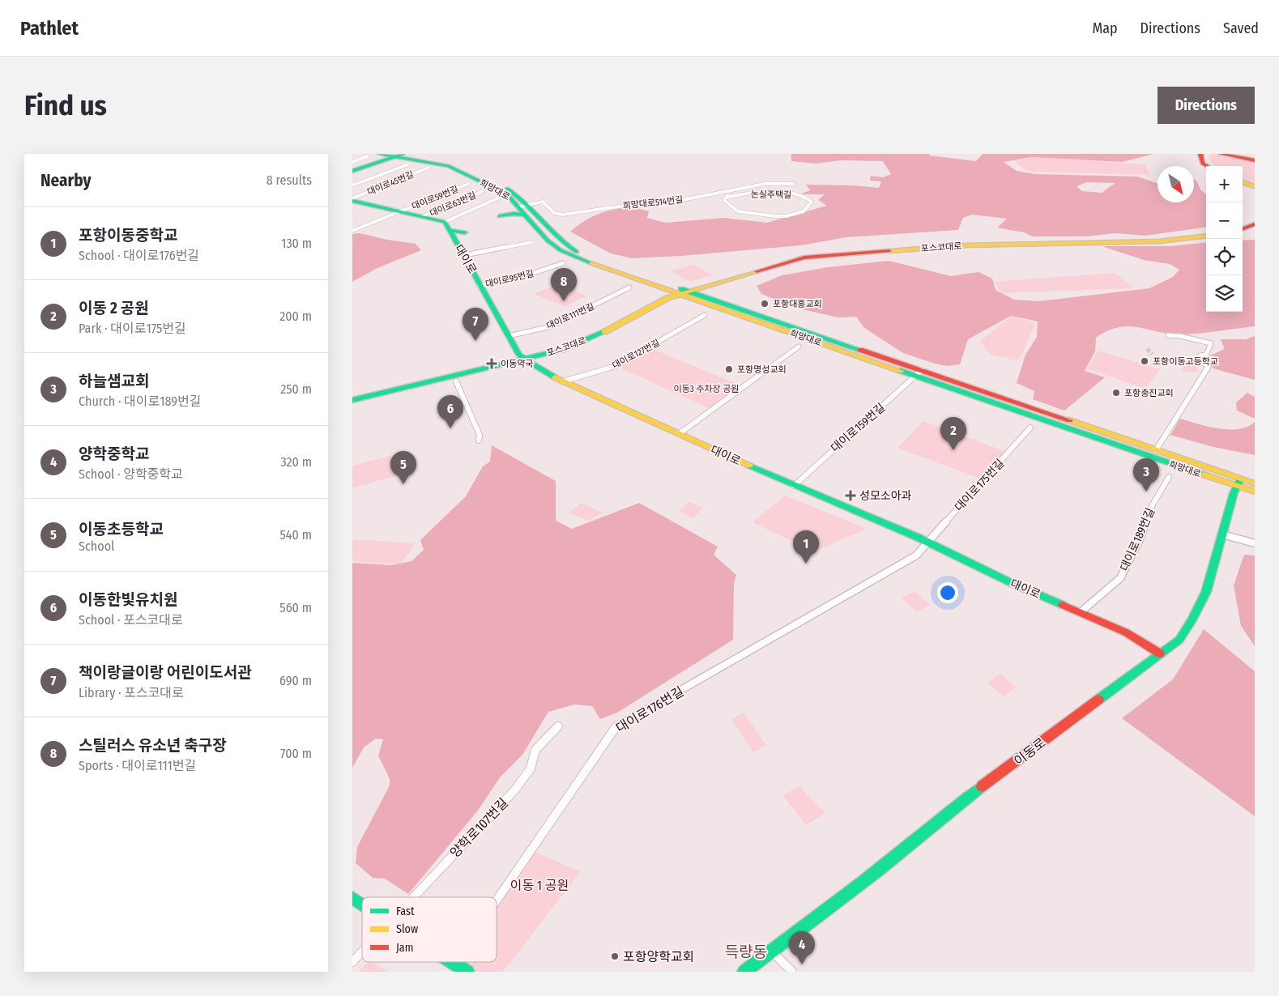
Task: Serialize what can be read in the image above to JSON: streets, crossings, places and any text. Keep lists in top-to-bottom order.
{
  "streets": {
    "main road": [
      "희망대로",
      "포스코대로",
      "대이로",
      "이동로"
    ],
    "street": [
      "대이로45번길",
      "논실주택길",
      "대이로59번길",
      "희망대로514번길",
      "대이로63번길",
      "대이로95번길",
      "대이로111번길",
      "대이로127번길",
      "대이로159번길",
      "대이로175번길",
      "대이로189번길",
      "대이로176번길",
      "양학로107번길"
    ]
  },
  "crossings": [
    ["희망대로", "희망대로514번길"],
    ["희망대로", "포스코대로"],
    ["희망대로", "대이로159번길"],
    ["희망대로", "이동로"],
    ["포스코대로", "대이로"],
    ["대이로", "대이로95번길"],
    ["대이로", "대이로111번길"],
    ["대이로", "대이로127번길"],
    ["대이로", "대이로159번길"],
    ["대이로", "대이로175번길"],
    ["대이로", "대이로189번길"],
    ["대이로", "대이로176번길"],
    ["대이로", "이동로"],
    ["대이로175번길", "대이로176번길"]
  ],
  "districts": ["득량동"],
  "parks": ["이동3 주차장 공원", "이동 1 공원"],
  "places": {
    "other": [
      "포항대흥교회",
      "포항이동고등학교",
      "포항명성교회",
      "포항충진교회",
      "포항양학교회"
    ],
    "health": ["이동약국", "성모소아과"]
  },
  "legend": ["Fast", "Slow", "Jam"],
  "north": "bottom right",
  "page": {
    "header": "Pathlet",
    "nav": ["Map", "Directions", "Saved"],
    "buttons": "Directions",
    "title": "Find us",
    "heading": ["Nearby", "8 results"],
    "map_buttons": ["+", "−"],
    "list": [
      {
        "mark": "1",
        "name": "포항이동중학교",
        "note": "School · 대이로176번길",
        "value": "130 m"
      },
      {
        "mark": "2",
        "name": "이동 2 공원",
        "note": "Park · 대이로175번길",
        "value": "200 m"
      },
      {
        "mark": "3",
        "name": "하늘샘교회",
        "note": "Church · 대이로189번길",
        "value": "250 m"
      },
      {
        "mark": "4",
        "name": "양학중학교",
        "note": "School · 양학중학교",
        "value": "320 m"
      },
      {
        "mark": "5",
        "name": "이동초등학교",
        "note": "School",
        "value": "540 m"
      },
      {
        "mark": "6",
        "name": "이동한빛유치원",
        "note": "School · 포스코대로",
        "value": "560 m"
      },
      {
        "mark": "7",
        "name": "책이랑글이랑 어린이도서관",
        "note": "Library · 포스코대로",
        "value": "690 m"
      },
      {
        "mark": "8",
        "name": "스틸러스 유소년 축구장",
        "note": "Sports · 대이로111번길",
        "value": "700 m"
      }
    ],
    "pins": [
      "8",
      "7",
      "6",
      "2",
      "5",
      "3",
      "1",
      "4"
    ]
  }
}
